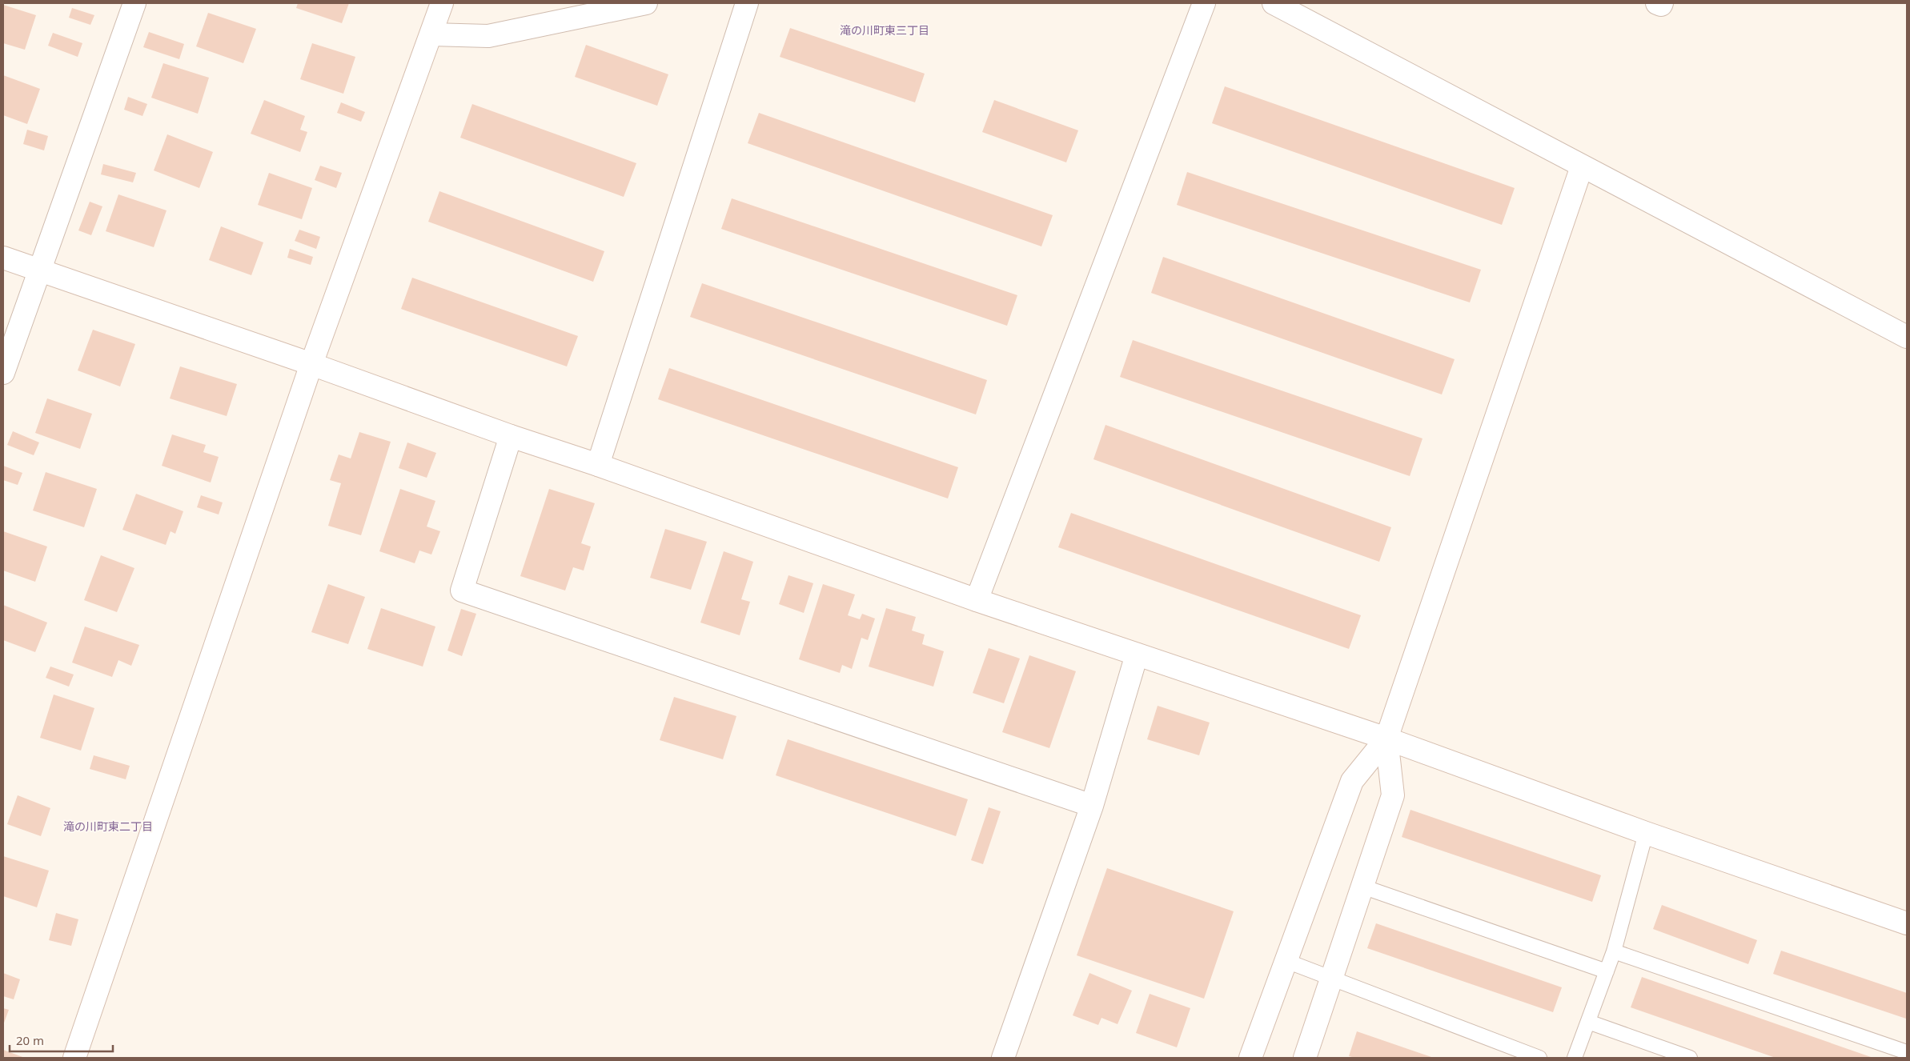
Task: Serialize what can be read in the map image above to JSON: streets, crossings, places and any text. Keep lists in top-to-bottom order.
{
  "districts": ["滝の川町東三丁目", "滝の川町東二丁目"],
  "scale_bar": "20 m"
}
